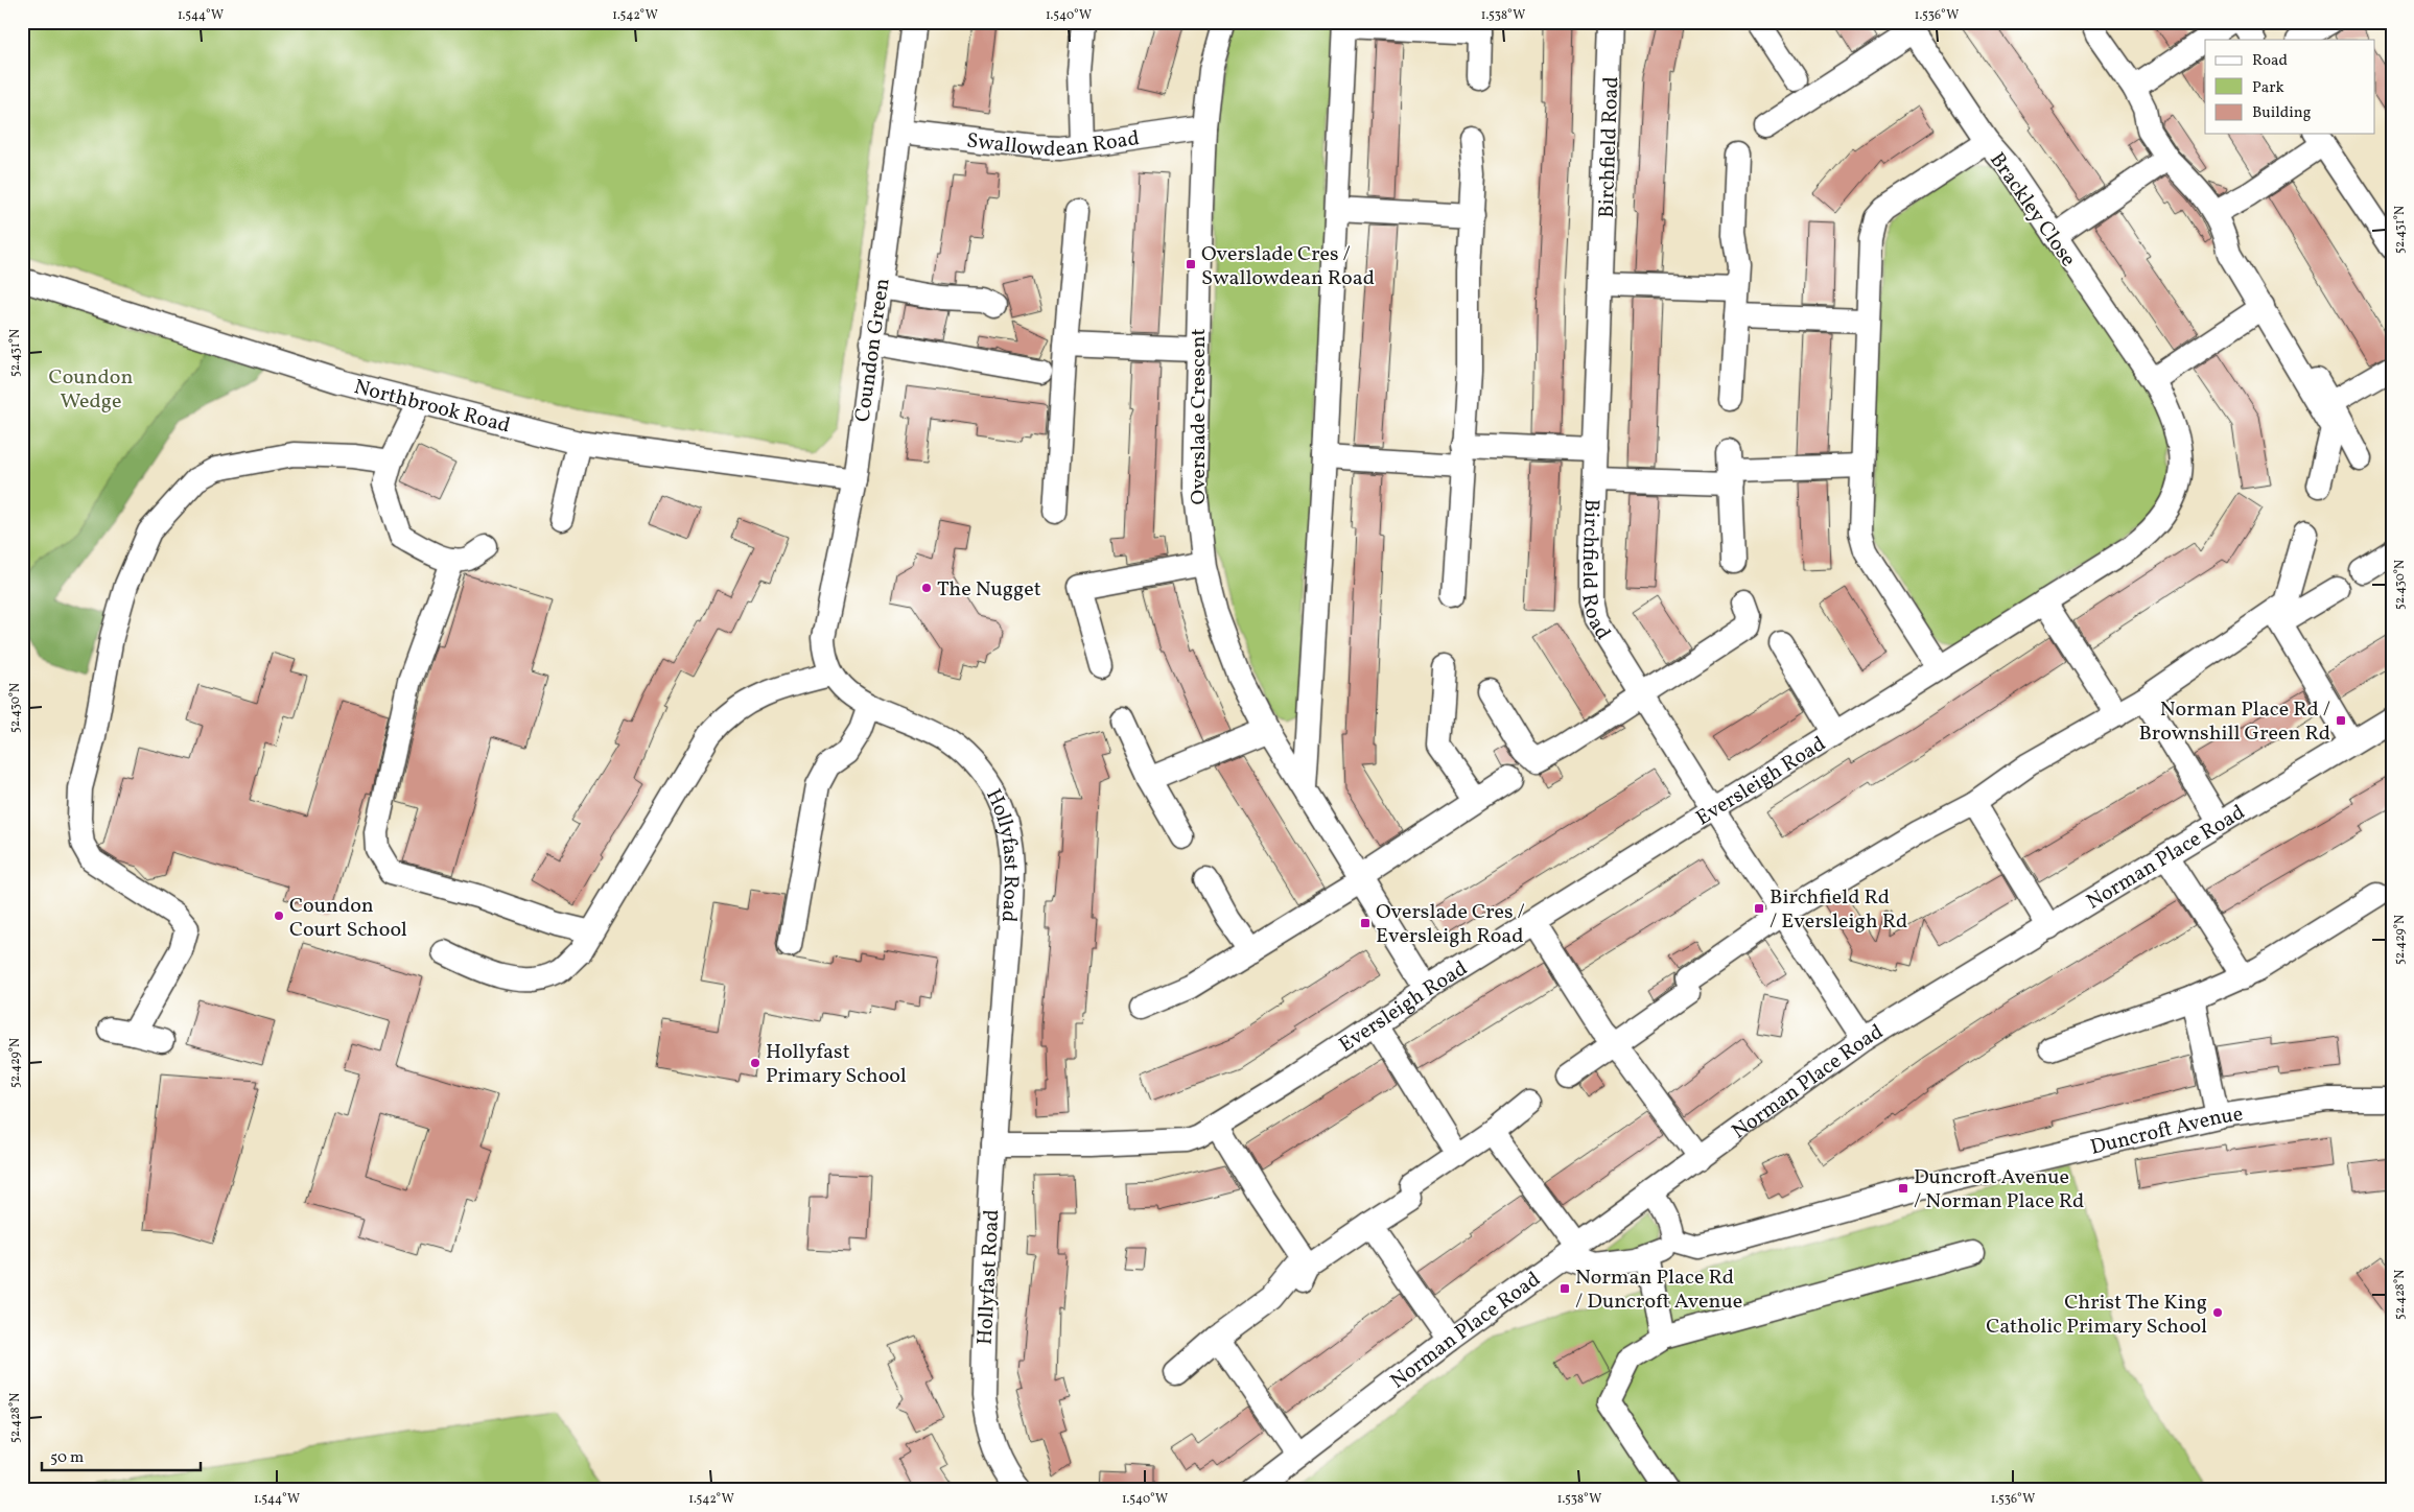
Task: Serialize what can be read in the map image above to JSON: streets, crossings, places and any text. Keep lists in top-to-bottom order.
{
  "streets": {
    "street": [
      "Swallowdean Road",
      "Birchfield Road",
      "Brackley Close",
      "Coundon Green",
      "Northbrook Road",
      "Overslade Crescent",
      "Eversleigh Road",
      "Norman Place Road",
      "Hollyfast Road",
      "Duncroft Avenue"
    ]
  },
  "crossings": [
    ["Swallowdean Road", "Coundon Green"],
    ["Swallowdean Road", "Overslade Crescent"],
    ["Birchfield Road", "Eversleigh Road"],
    ["Birchfield Road", "Norman Place Road"],
    ["Brackley Close", "Eversleigh Road"],
    ["Coundon Green", "Northbrook Road"],
    ["Coundon Green", "Hollyfast Road"],
    ["Overslade Crescent", "Eversleigh Road"],
    ["Eversleigh Road", "Hollyfast Road"]
  ],
  "parks": ["Coundon Wedge"],
  "places": {
    "transit": [
      "Overslade Cres / Swallowdean Road",
      "Norman Place Rd / Brownshill Green Rd",
      "Birchfield Rd / Eversleigh Rd",
      "Overslade Cres / Eversleigh Road",
      "Duncroft Avenue / Norman Place Rd",
      "Norman Place Rd / Duncroft Avenue"
    ],
    "other": [
      "The Nugget",
      "Coundon Court School",
      "Hollyfast Primary School",
      "Christ The King Catholic Primary School"
    ]
  },
  "legend": ["Road", "Park", "Building"],
  "scale_bar": "50 m",
  "coordinates": [
    "1.544°W",
    "1.542°W",
    "1.540°W",
    "1.538°W",
    "1.536°W",
    "52.431°N",
    "52.430°N",
    "52.429°N",
    "52.428°N"
  ]
}
